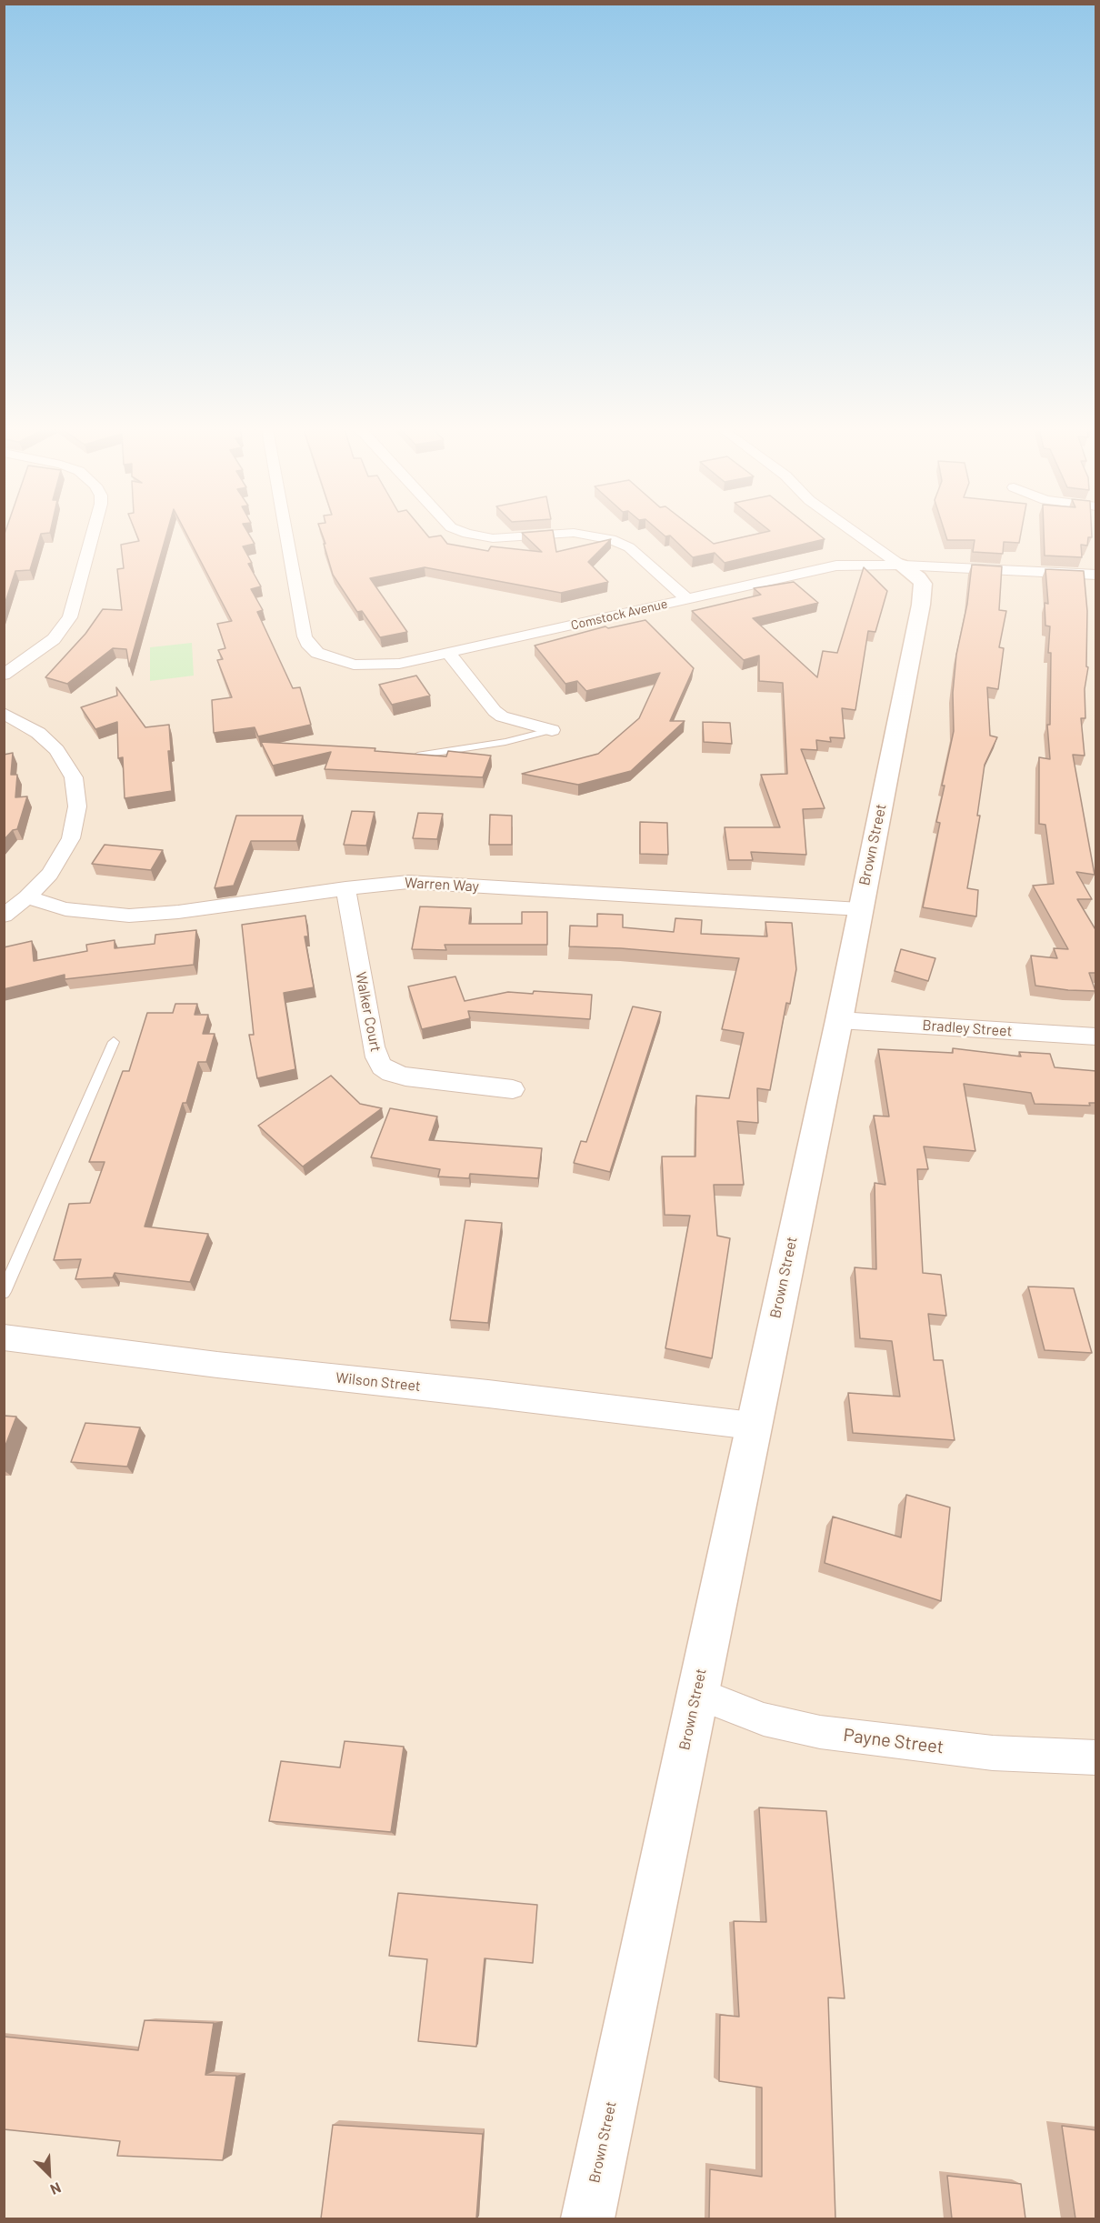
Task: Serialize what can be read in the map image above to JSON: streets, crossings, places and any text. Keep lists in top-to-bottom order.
{
  "streets": {
    "street": [
      "Comstock Avenue",
      "Brown Street",
      "Warren Way",
      "Walker Court",
      "Bradley Street",
      "Wilson Street",
      "Payne Street"
    ]
  },
  "crossings": [
    ["Comstock Avenue", "Brown Street"],
    ["Brown Street", "Warren Way"],
    ["Brown Street", "Bradley Street"],
    ["Brown Street", "Wilson Street"],
    ["Brown Street", "Payne Street"],
    ["Warren Way", "Walker Court"]
  ],
  "north": "bottom right"
}
